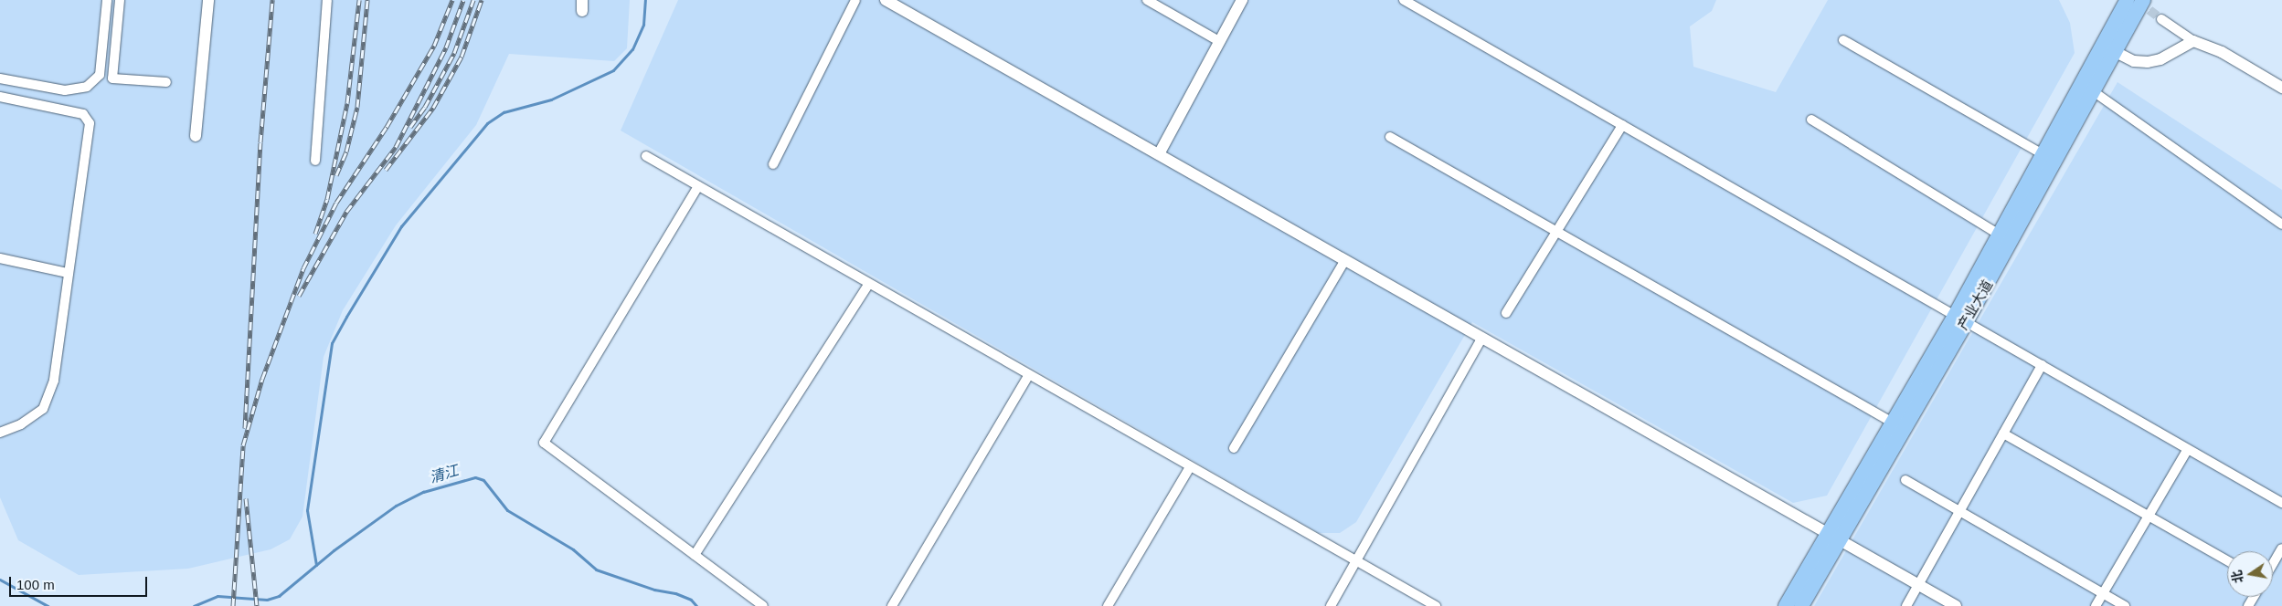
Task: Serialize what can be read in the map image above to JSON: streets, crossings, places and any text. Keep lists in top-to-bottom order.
{
  "streets": {
    "main road": ["产业大道"]
  },
  "water": ["清江"],
  "scale_bar": "100 m",
  "north": "left"
}
